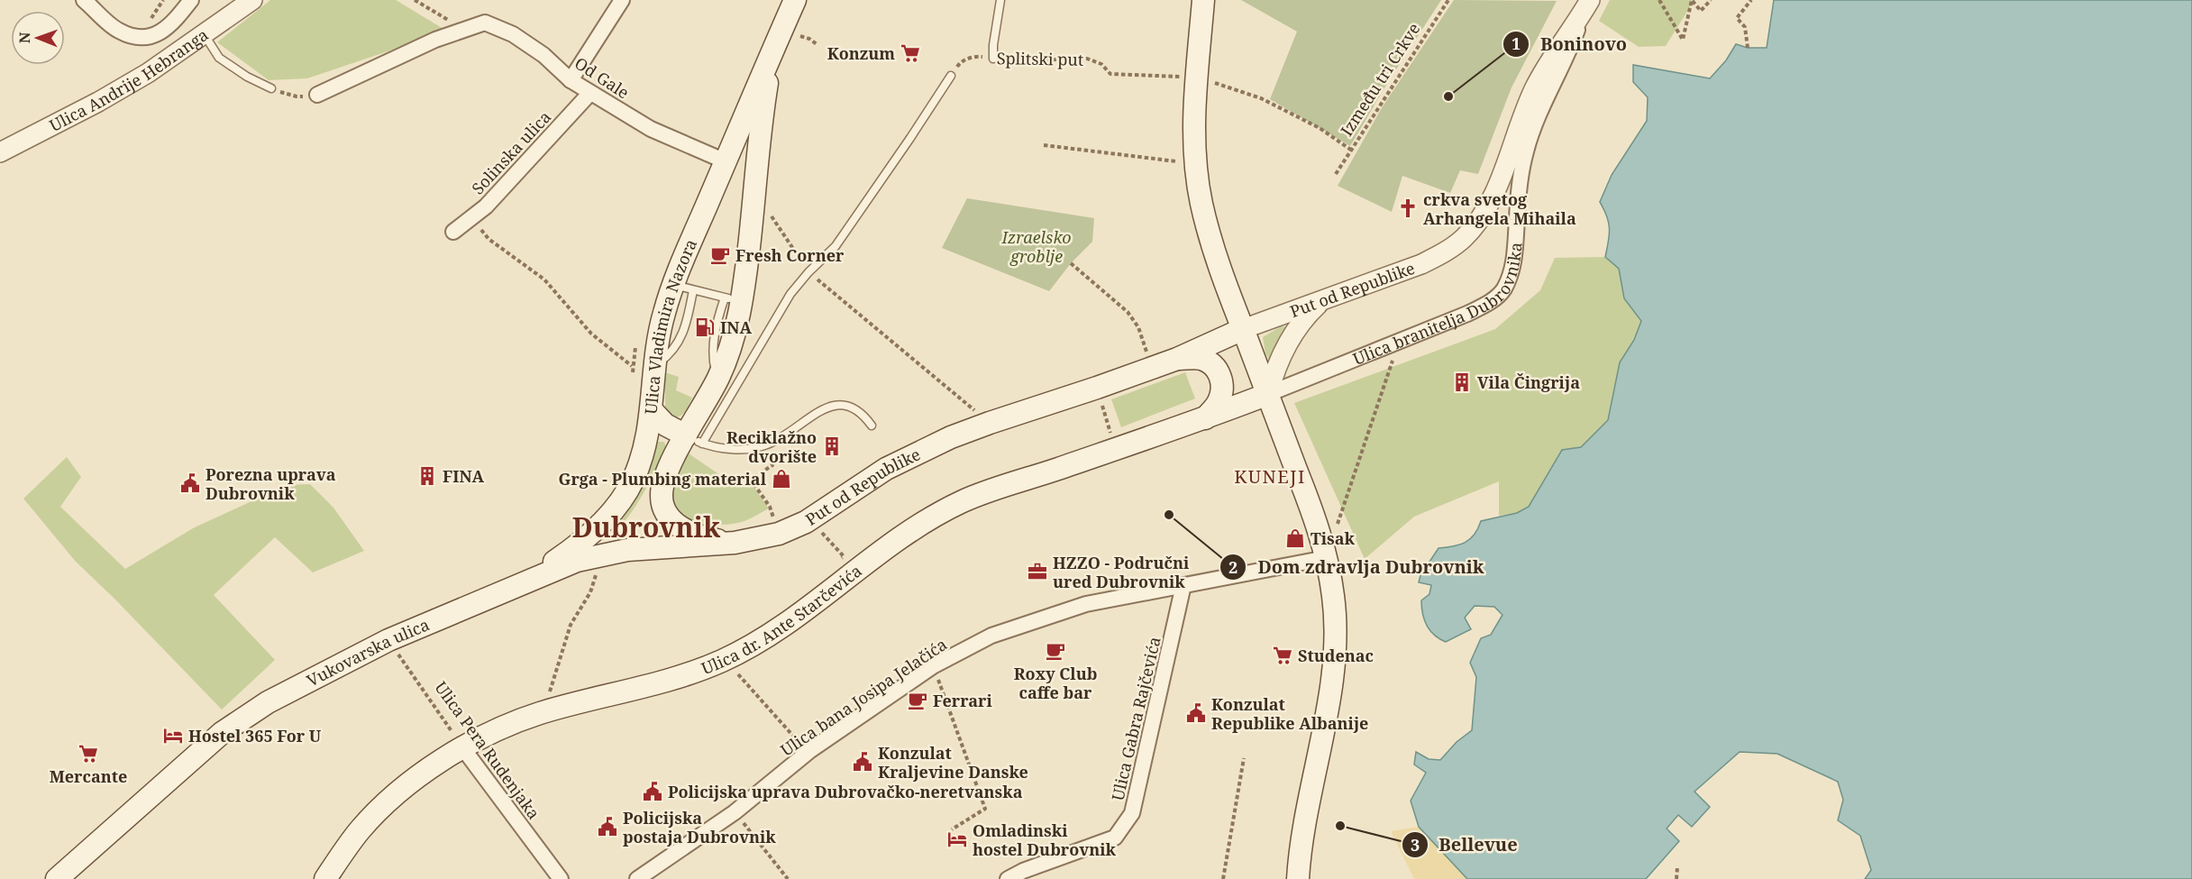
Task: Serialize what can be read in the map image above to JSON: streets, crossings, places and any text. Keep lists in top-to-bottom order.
{
  "streets": {
    "main road": [
      "Put od Republike",
      "Ulica Vladimira Nazora",
      "Ulica dr. Ante Starčevića",
      "Vukovarska ulica"
    ],
    "street": [
      "Od Gale",
      "Ulica Andrije Hebranga",
      "Solinska ulica",
      "Ulica branitelja Dubrovnika",
      "Ulica bana Josipa Jelačića",
      "Ulica Gabra Rajčevića",
      "Ulica Pera Rudenjaka"
    ],
    "path": ["Splitski put", "Između tri Crkve"]
  },
  "crossings": [
    ["Splitski put", "Između tri Crkve"],
    ["Splitski put", "Ulica Vladimira Nazora"],
    ["Od Gale", "Solinska ulica"],
    ["Od Gale", "Ulica Vladimira Nazora"],
    ["Put od Republike", "Ulica branitelja Dubrovnika"],
    ["Put od Republike", "Ulica Vladimira Nazora"],
    ["Put od Republike", "Vukovarska ulica"],
    ["Ulica branitelja Dubrovnika", "Ulica dr. Ante Starčevića"],
    ["Ulica Vladimira Nazora", "Vukovarska ulica"],
    ["Ulica dr. Ante Starčevića", "Ulica Pera Rudenjaka"],
    ["Vukovarska ulica", "Ulica Pera Rudenjaka"],
    ["Ulica bana Josipa Jelačića", "Ulica Gabra Rajčevića"]
  ],
  "districts": ["KUNEJI", "Dubrovnik"],
  "parks": ["Izraelsko groblje"],
  "places": {
    "supermarket": ["Konzum", "Studenac", "Mercante"],
    "other": ["Boninovo", "Dom zdravlja Dubrovnik", "Bellevue"],
    "church": ["crkva svetog Arhangela Mihaila"],
    "cafe": ["Fresh Corner", "Roxy Club caffe bar", "Ferrari"],
    "fuel station": ["INA"],
    "building": ["Vila Čingrija", "Reciklažno dvorište", "FINA"],
    "shop": ["Grga - Plumbing material", "Tisak"],
    "public building": [
      "Porezna uprava Dubrovnik",
      "Konzulat Republike Albanije",
      "Konzulat Kraljevine Danske",
      "Policijska uprava Dubrovačko-neretvanska",
      "Policijska postaja Dubrovnik"
    ],
    "office": ["HZZO - Područni ured Dubrovnik"],
    "hotel": ["Hostel 365 For U", "Omladinski hostel Dubrovnik"]
  },
  "north": "left"
}
